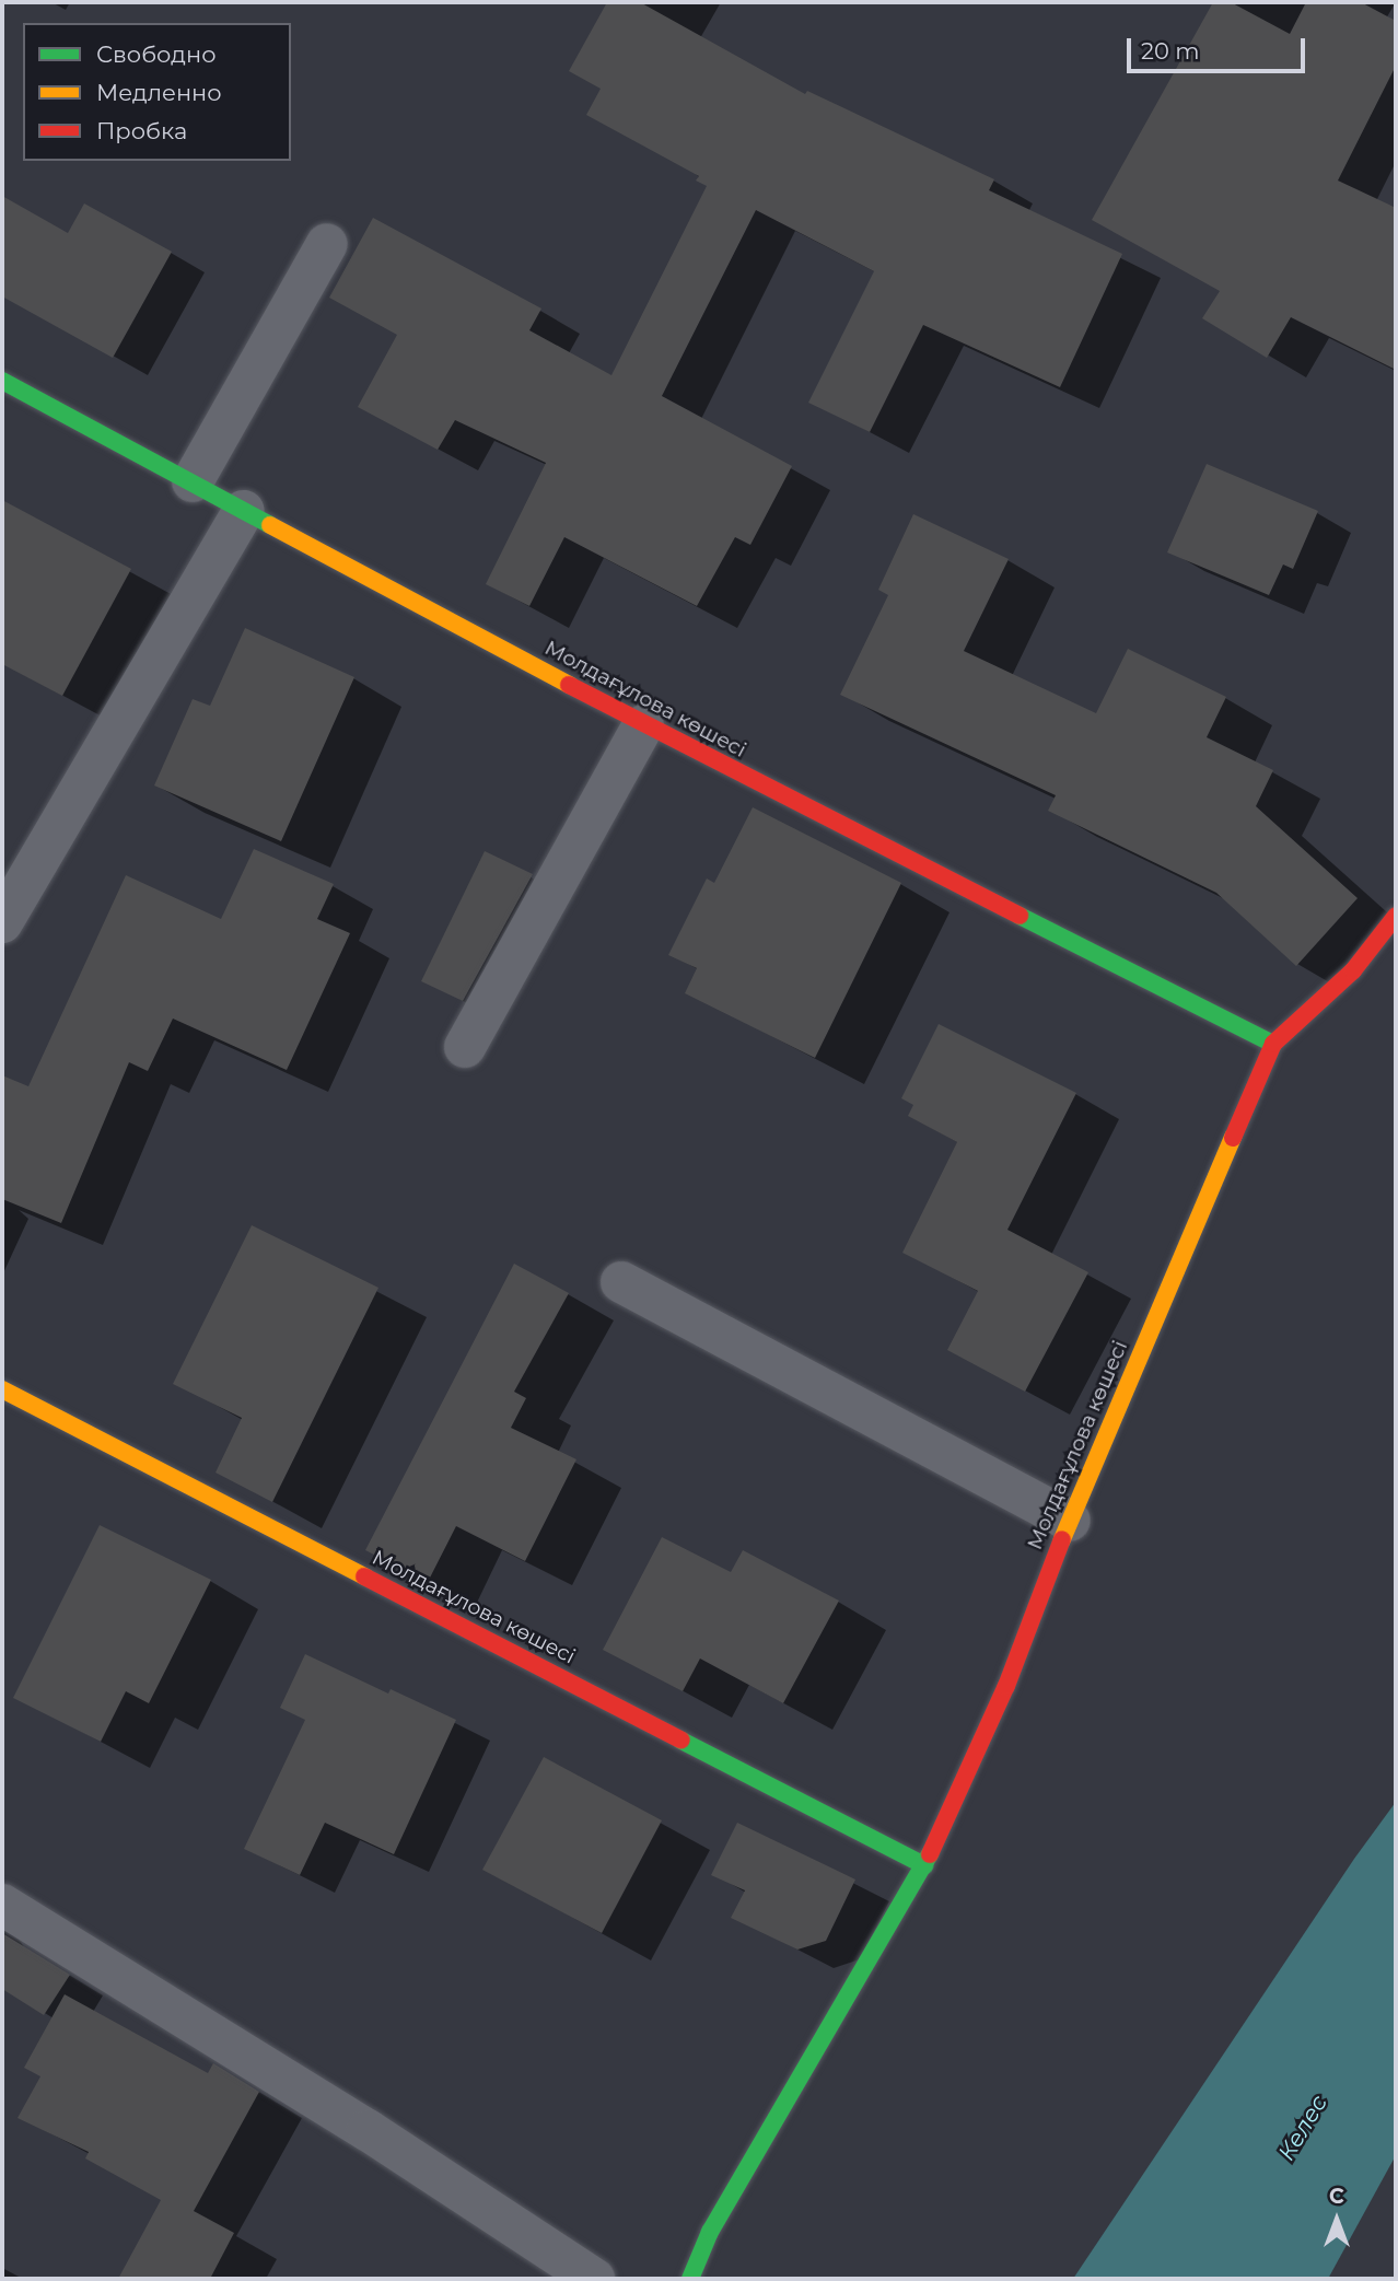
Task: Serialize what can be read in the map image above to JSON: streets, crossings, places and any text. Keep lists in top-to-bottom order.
{
  "streets": {
    "street": ["Молдағұлова көшесі"]
  },
  "water": ["Келес"],
  "legend": ["Свободно", "Медленно", "Пробка"],
  "scale_bar": "20 m",
  "north": "top"
}
